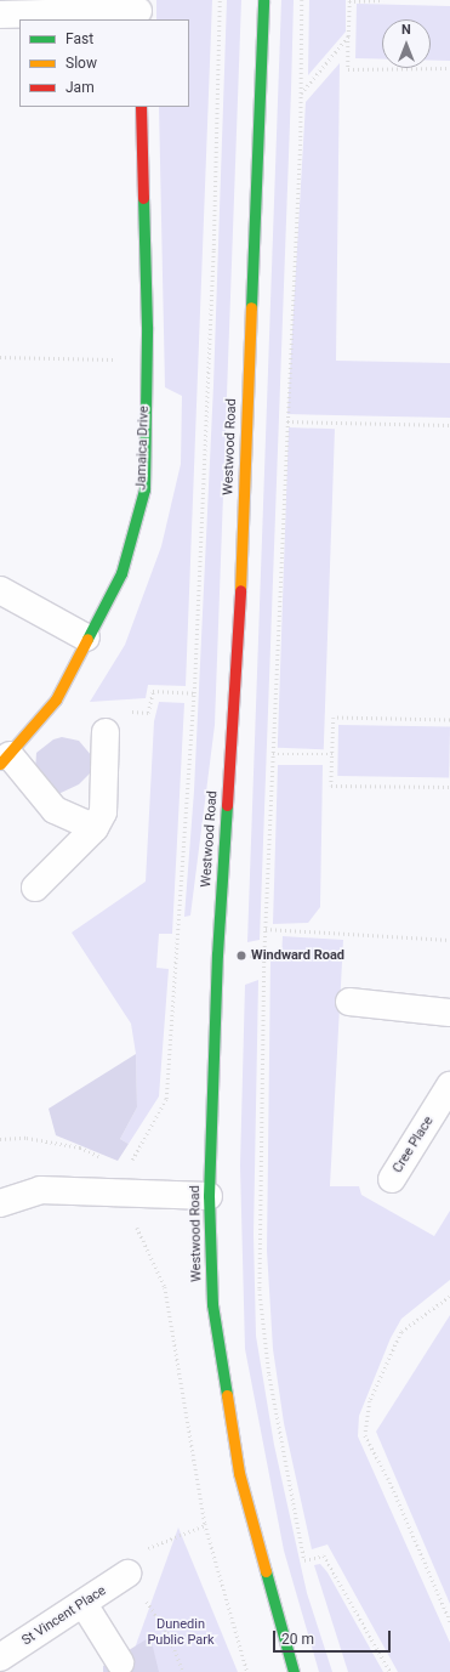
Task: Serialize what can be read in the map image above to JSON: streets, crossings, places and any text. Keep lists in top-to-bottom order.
{
  "streets": {
    "street": [
      "Westwood Road",
      "Jamaica Drive",
      "Cree Place",
      "St Vincent Place"
    ]
  },
  "parks": ["Dunedin Public Park"],
  "places": ["Windward Road"],
  "legend": ["Fast", "Slow", "Jam"],
  "scale_bar": "20 m",
  "north": "top"
}
